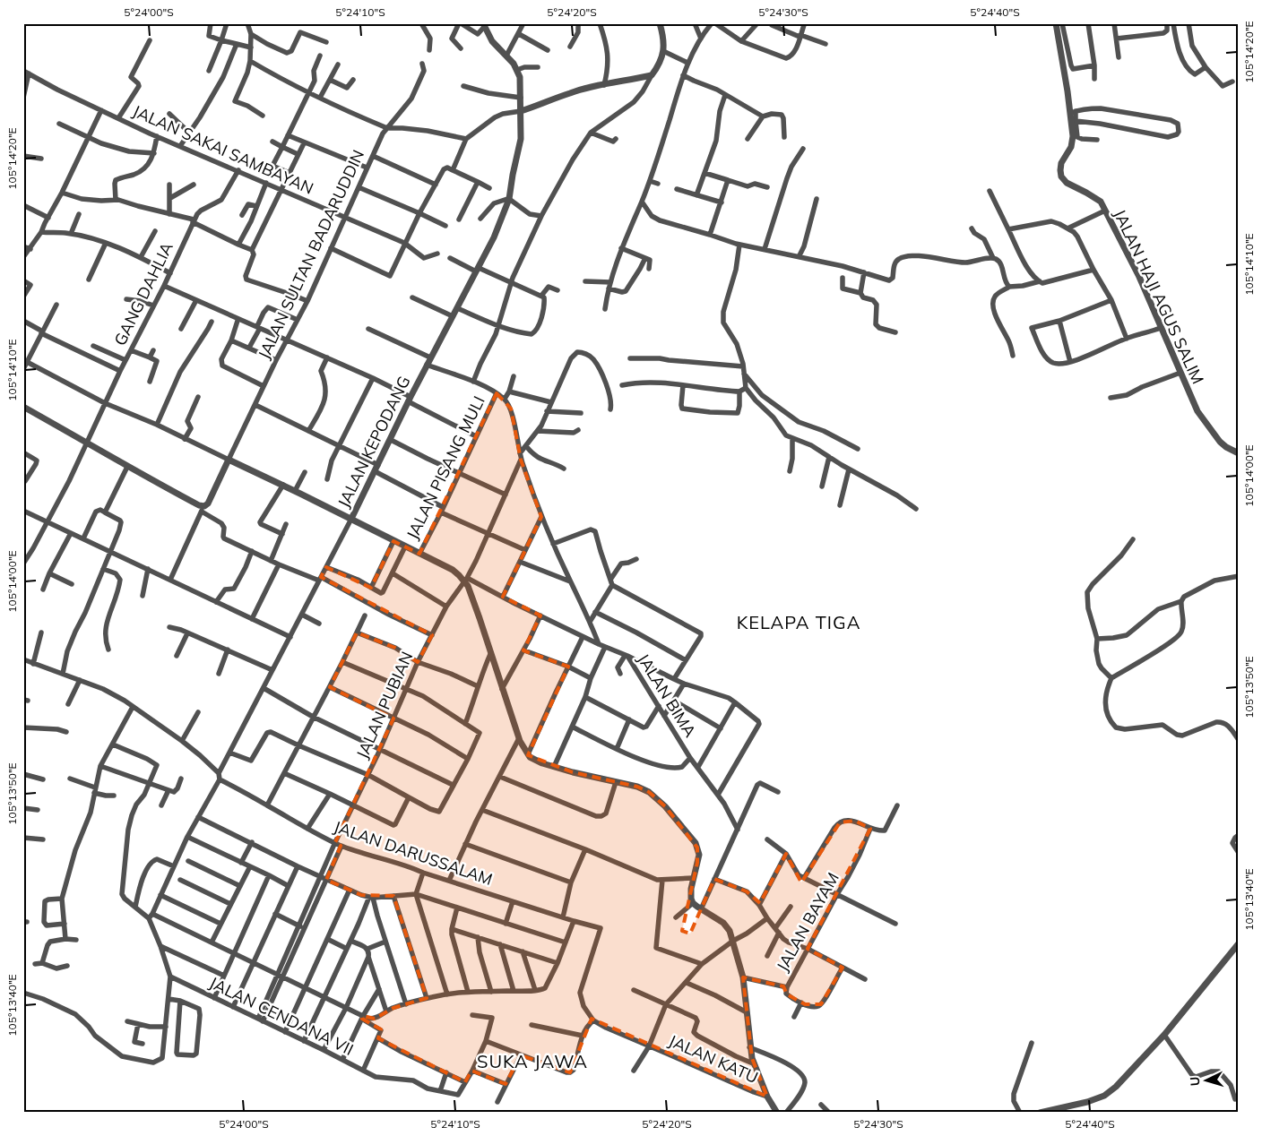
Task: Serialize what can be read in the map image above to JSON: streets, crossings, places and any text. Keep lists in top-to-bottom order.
{
  "streets": {
    "street": [
      "JALAN SAKAI SAMBAYAN",
      "JALAN SULTAN BADARUDDIN",
      "GANG DAHLIA",
      "JALAN HAJI AGUS SALIM",
      "JALAN KEPODANG",
      "JALAN PISANG MULI",
      "JALAN BIMA",
      "JALAN PUBIAN",
      "JALAN DARUSSALAM",
      "JALAN BAYAM",
      "JALAN CENDANA VII",
      "JALAN KATU"
    ]
  },
  "crossings": [
    ["JALAN SAKAI SAMBAYAN", "JALAN SULTAN BADARUDDIN"],
    ["JALAN SAKAI SAMBAYAN", "GANG DAHLIA"],
    ["JALAN KEPODANG", "JALAN DARUSSALAM"],
    ["JALAN BIMA", "JALAN PUBIAN"],
    ["JALAN PUBIAN", "JALAN DARUSSALAM"],
    ["JALAN DARUSSALAM", "JALAN KATU"]
  ],
  "districts": ["KELAPA TIGA", "SUKA JAWA"],
  "north": "left",
  "coordinates": [
    "5°24'00\"S",
    "5°24'10\"S",
    "5°24'20\"S",
    "5°24'30\"S",
    "5°24'40\"S",
    "105°14'20\"E",
    "105°14'10\"E",
    "105°14'00\"E",
    "105°13'50\"E",
    "105°13'40\"E"
  ]
}
